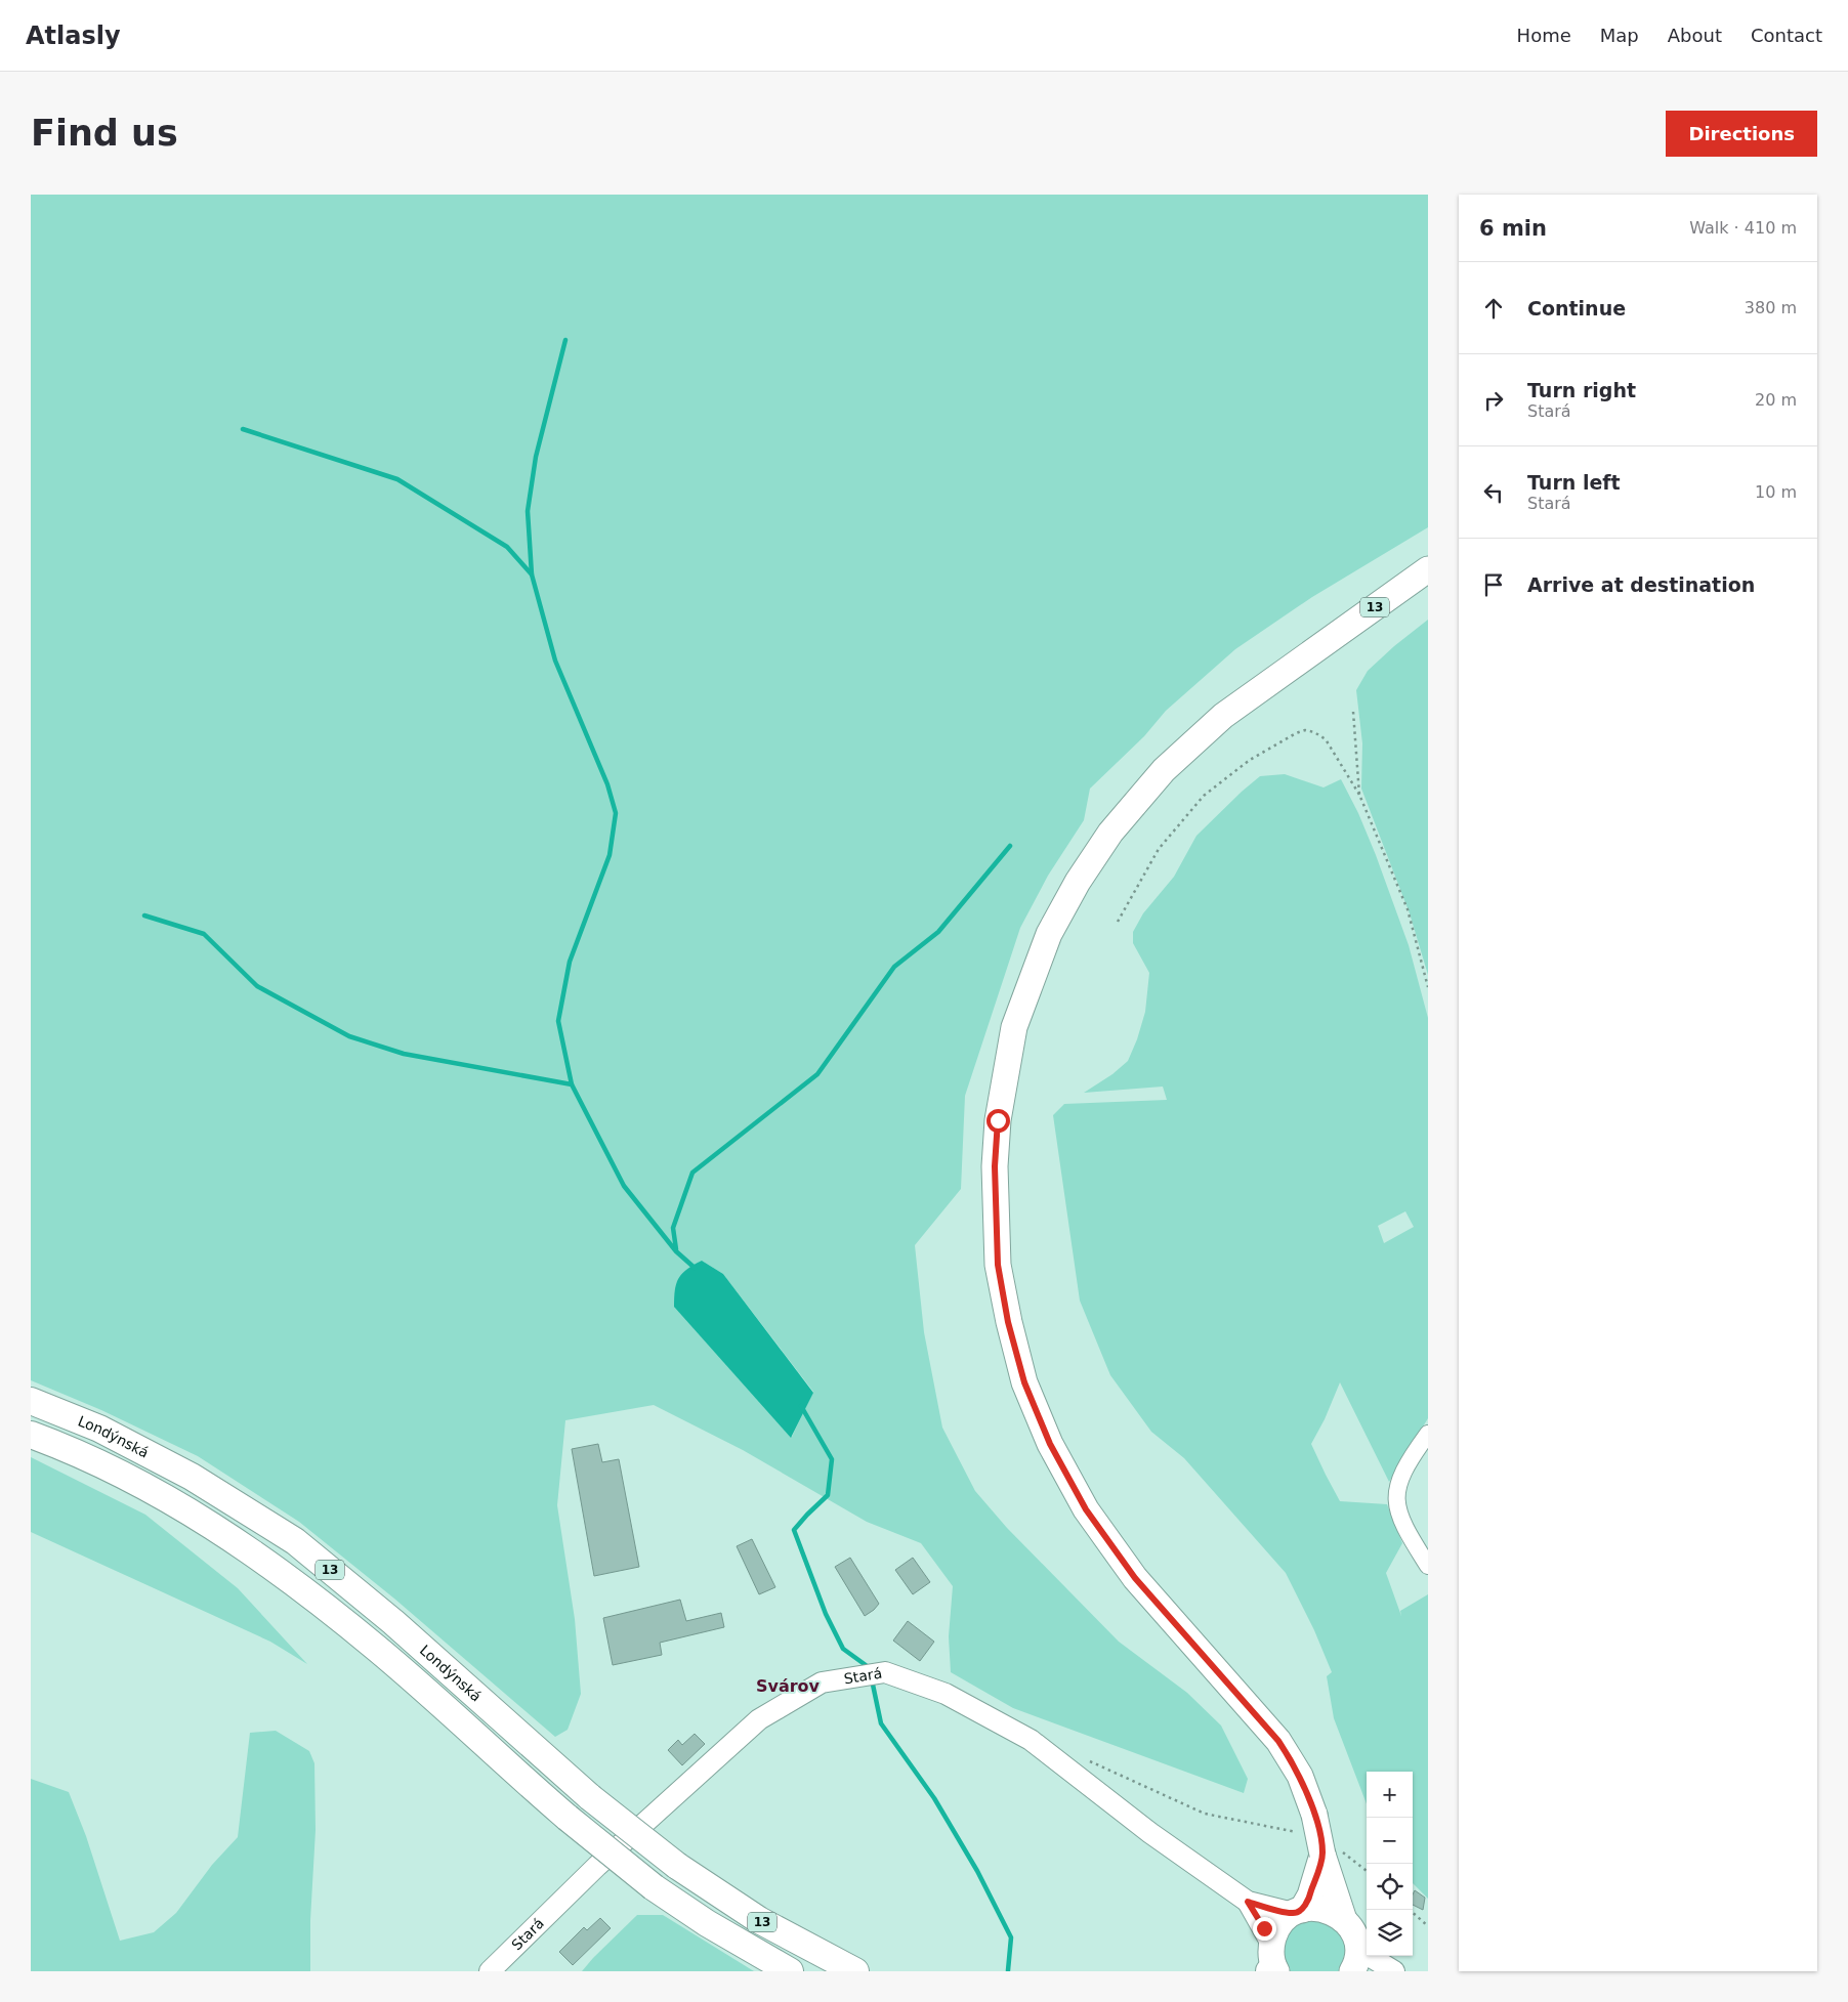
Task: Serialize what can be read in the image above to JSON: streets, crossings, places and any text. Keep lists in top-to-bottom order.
{
  "streets": {
    "highway": ["13", "Londýnská"],
    "street": ["Stará"]
  },
  "crossings": [
    ["13", "Stará"]
  ],
  "districts": ["Svárov"],
  "page": {
    "header": "Atlasly",
    "nav": [
      "Home",
      "Map",
      "About",
      "Contact"
    ],
    "buttons": "Directions",
    "title": "Find us",
    "heading": ["6 min", "Walk · 410 m"],
    "list": [
      ["Continue", "380 m"],
      ["Turn right", "Stará", "20 m"],
      ["Turn left", "Stará", "10 m"],
      "Arrive at destination"
    ],
    "map_buttons": ["+", "−"]
  }
}
